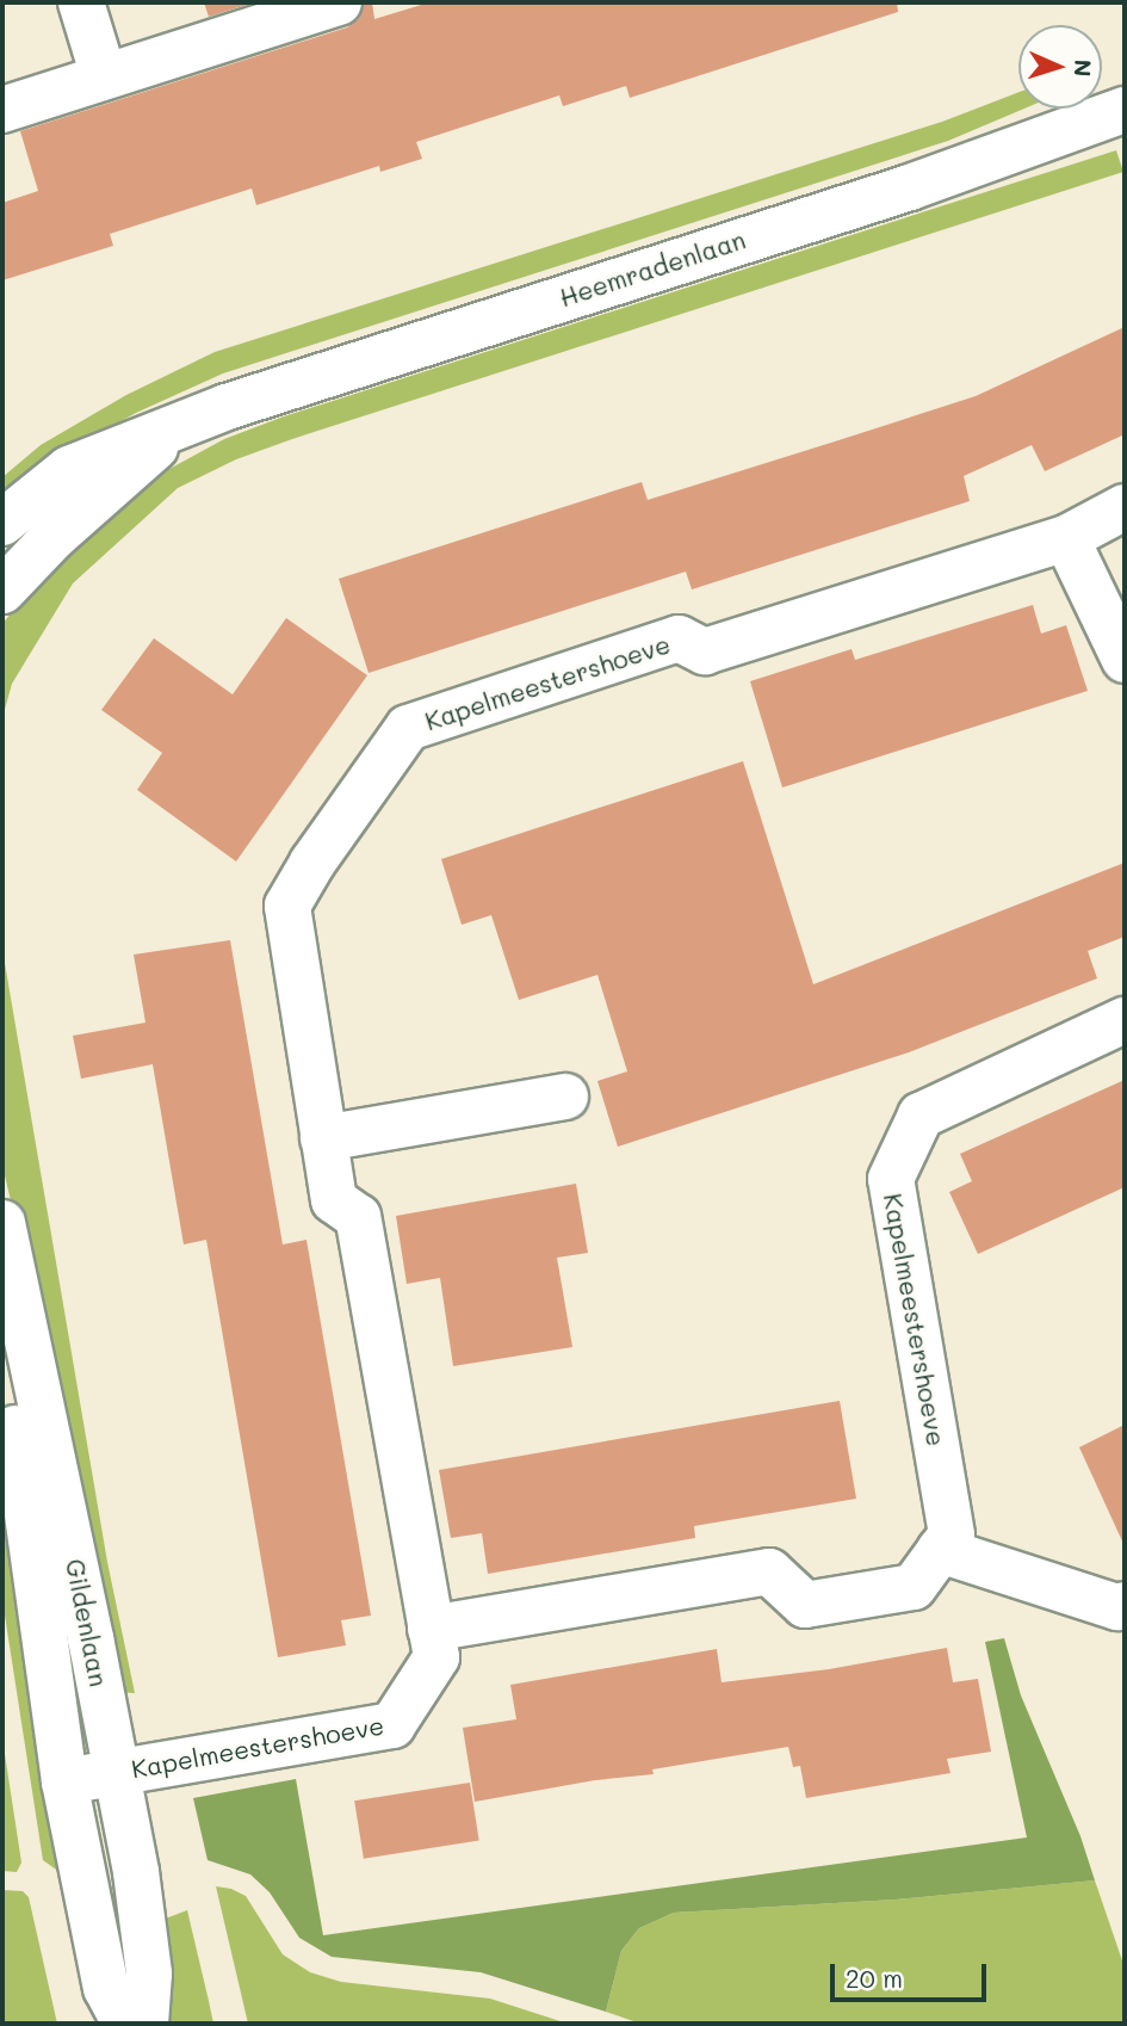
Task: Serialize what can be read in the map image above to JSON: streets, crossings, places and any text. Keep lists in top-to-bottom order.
{
  "streets": {
    "street": ["Heemradenlaan", "Kapelmeestershoeve", "Gildenlaan"]
  },
  "crossings": [
    ["Kapelmeestershoeve", "Gildenlaan"]
  ],
  "scale_bar": "20 m",
  "north": "right"
}
